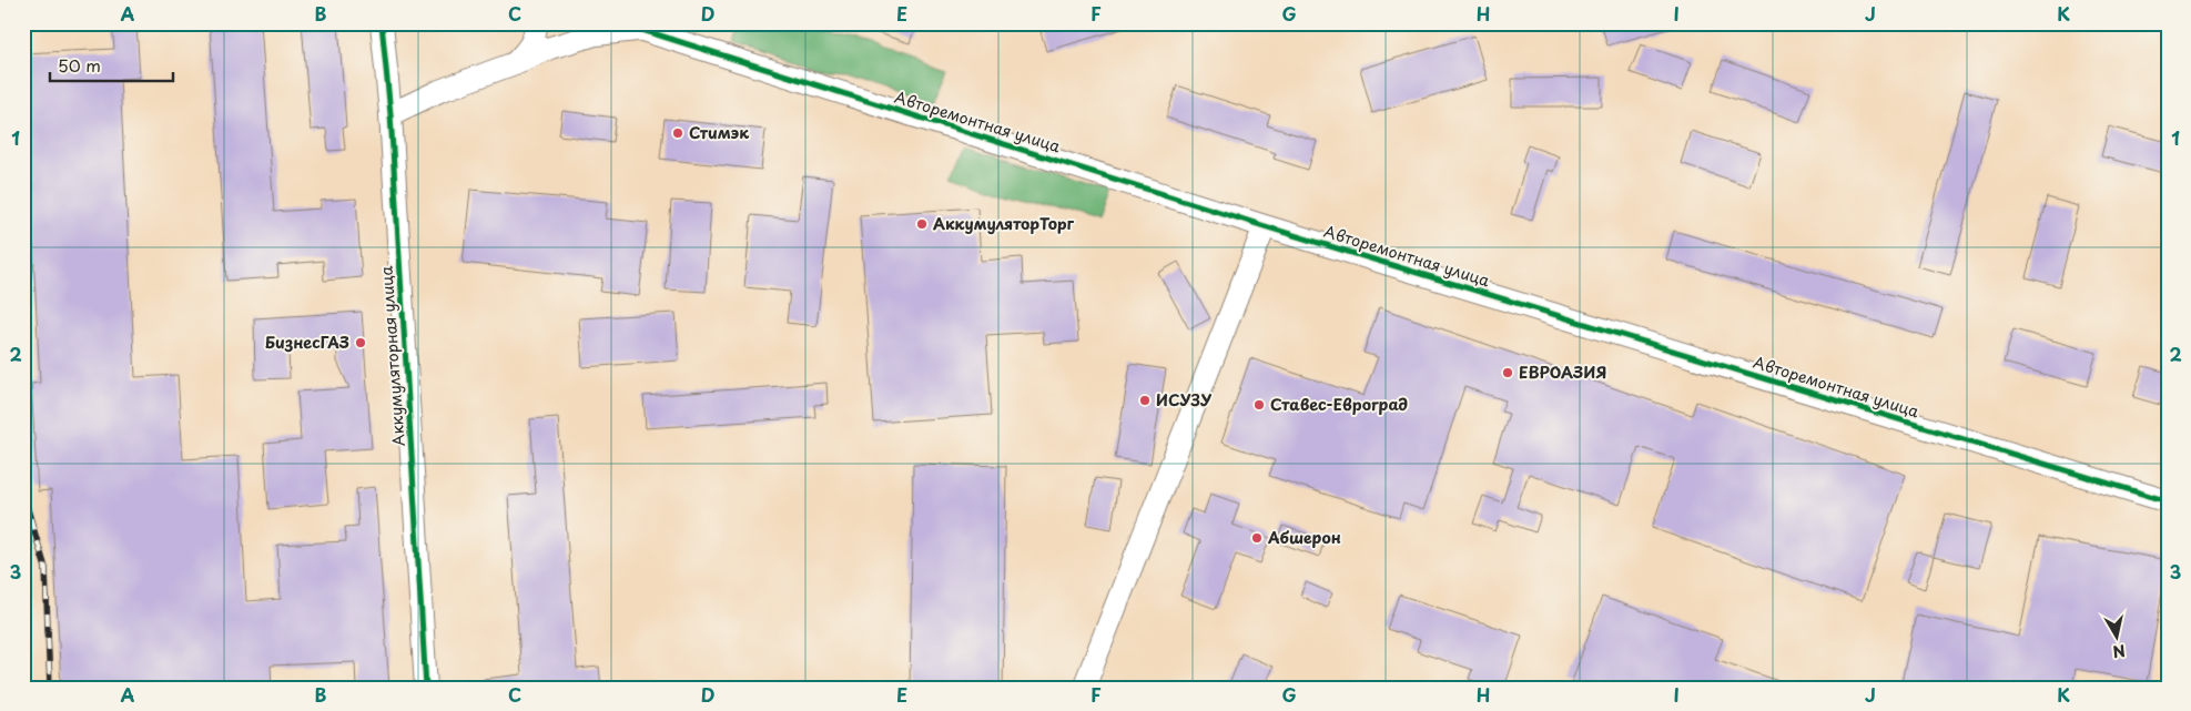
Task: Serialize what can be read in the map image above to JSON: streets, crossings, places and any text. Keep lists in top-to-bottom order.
{
  "streets": {
    "street": ["Авторемонтная улица", "Аккумуляторная улица"]
  },
  "places": [
    "Стимэк",
    "АккумуляторТорг",
    "БизнесГАЗ",
    "ЕВРОАЗИЯ",
    "ИСУЗУ",
    "Ставес-Евроград",
    "Абшерон"
  ],
  "scale_bar": "50 m",
  "north": "bottom",
  "grid": {
    "columns": [
      "A",
      "B",
      "C",
      "D",
      "E",
      "F",
      "G",
      "H",
      "I",
      "J",
      "K"
    ],
    "rows": ["1", "2", "3"]
  }
}
